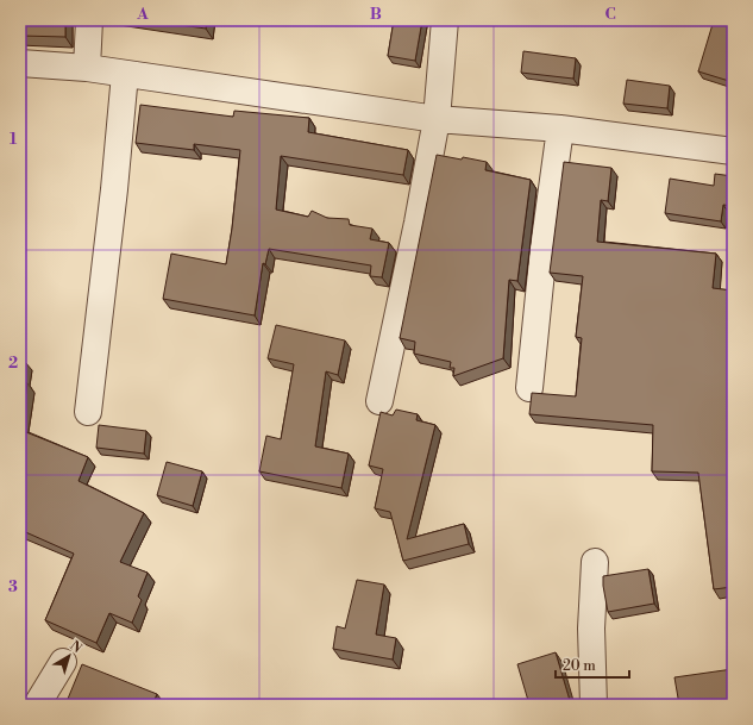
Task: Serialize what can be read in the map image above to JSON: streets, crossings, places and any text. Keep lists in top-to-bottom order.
{
  "scale_bar": "20 m",
  "north": "top right",
  "grid": {
    "columns": ["A", "B", "C"],
    "rows": ["1", "2", "3"]
  }
}
